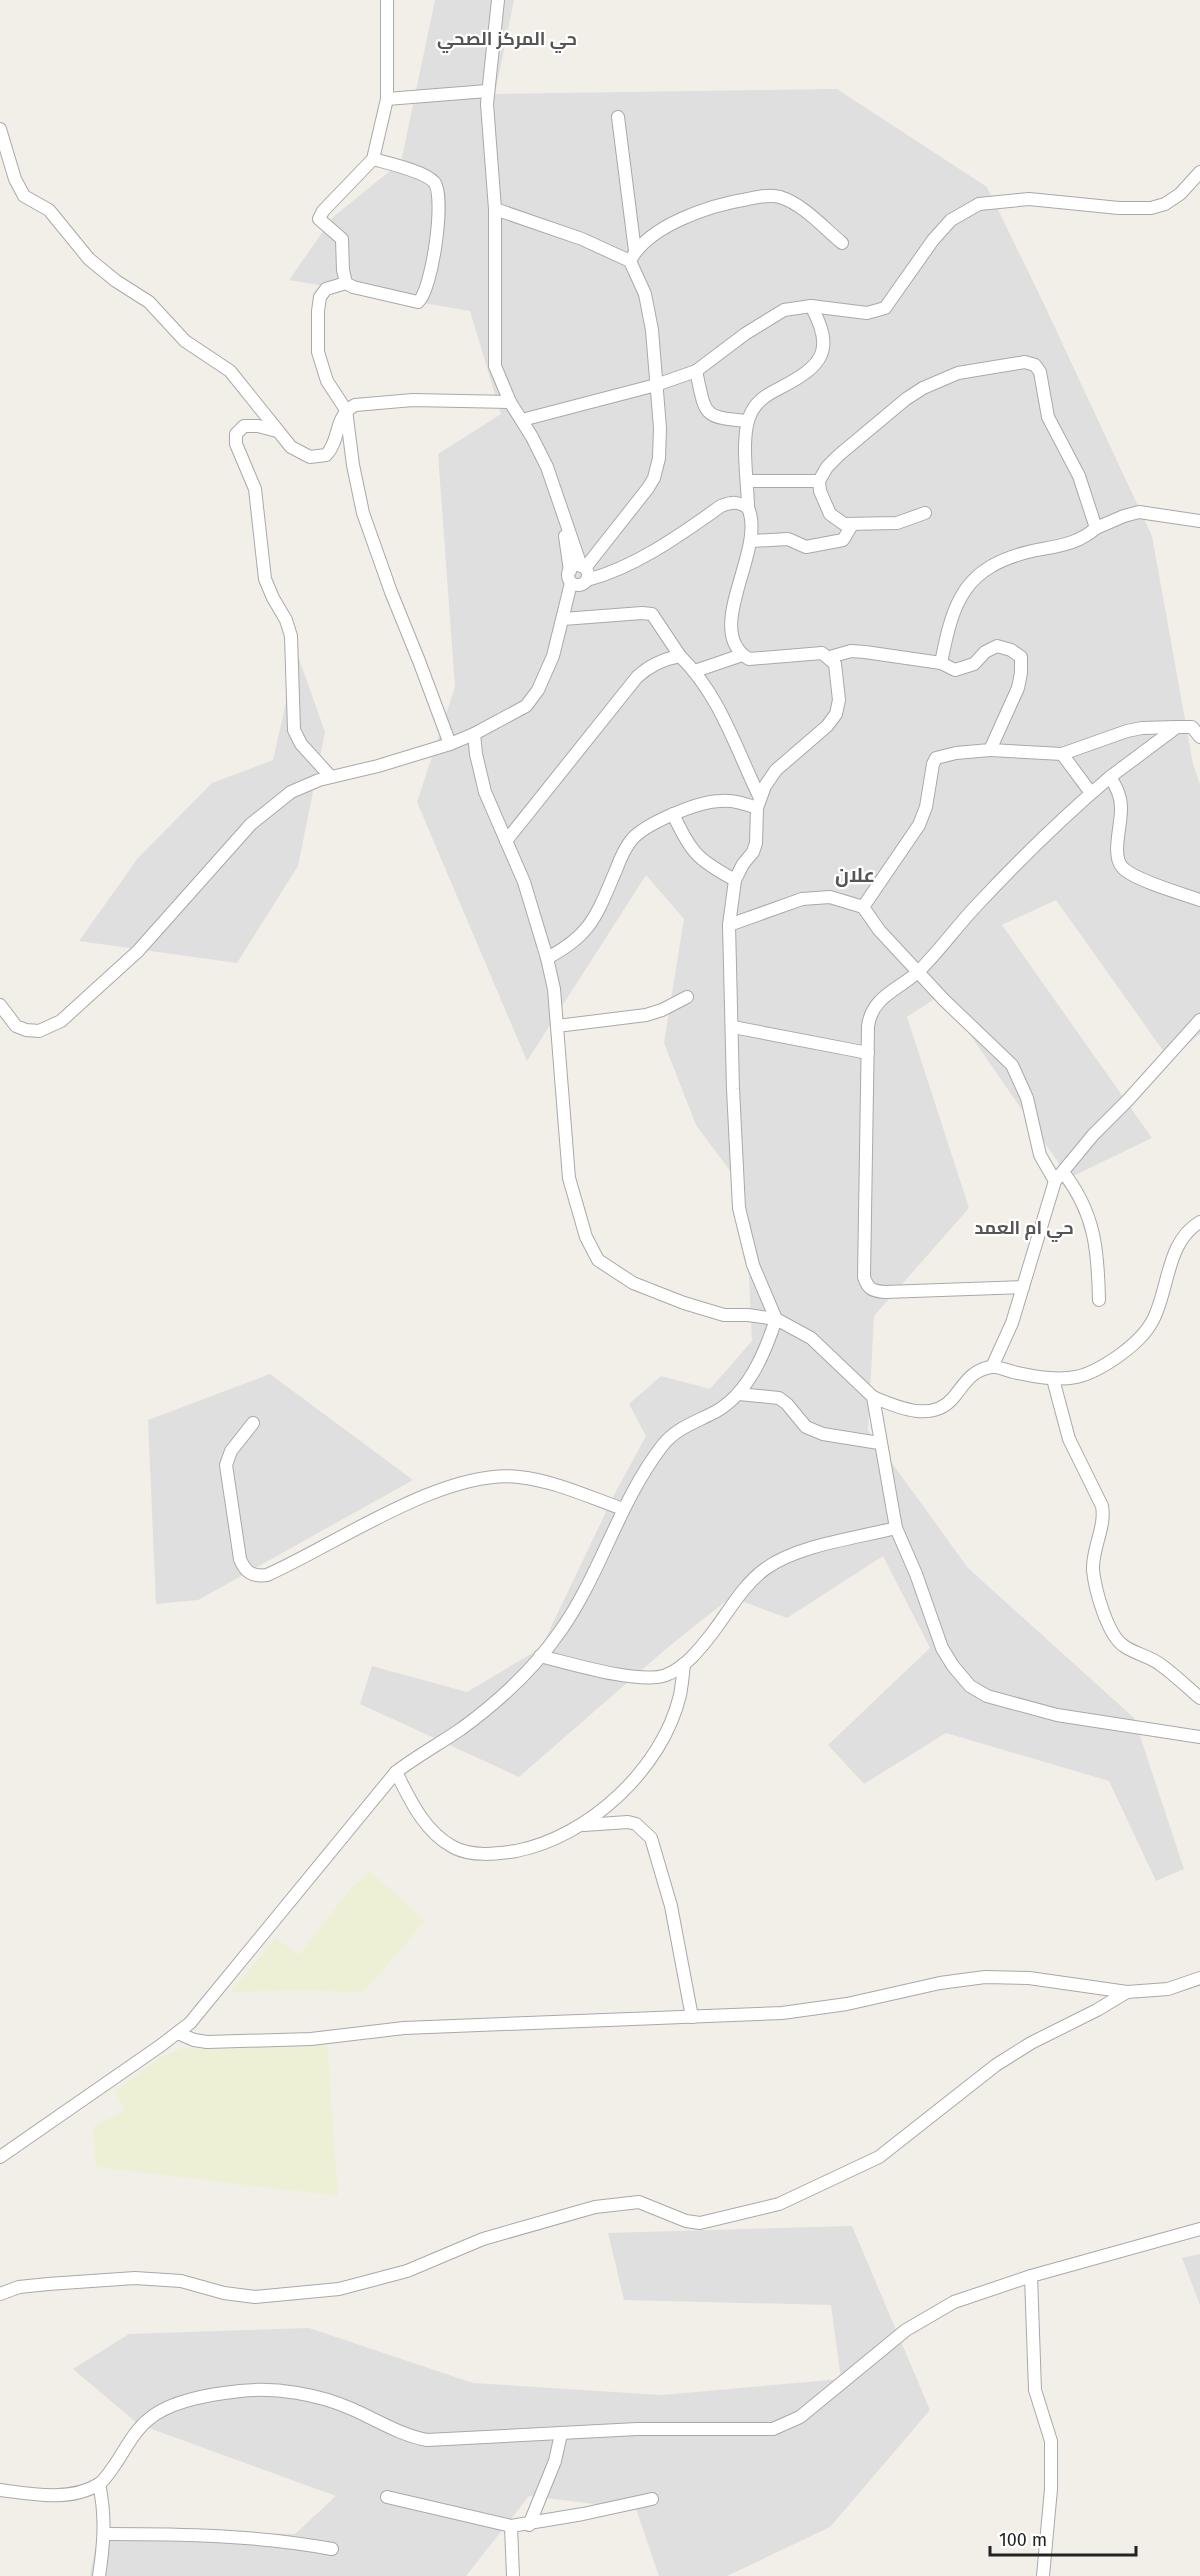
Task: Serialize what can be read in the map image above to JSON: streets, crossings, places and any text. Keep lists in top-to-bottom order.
{
  "districts": ["حي المركز الصحي", "علان", "حي ام العمد"],
  "scale_bar": "100 m"
}
